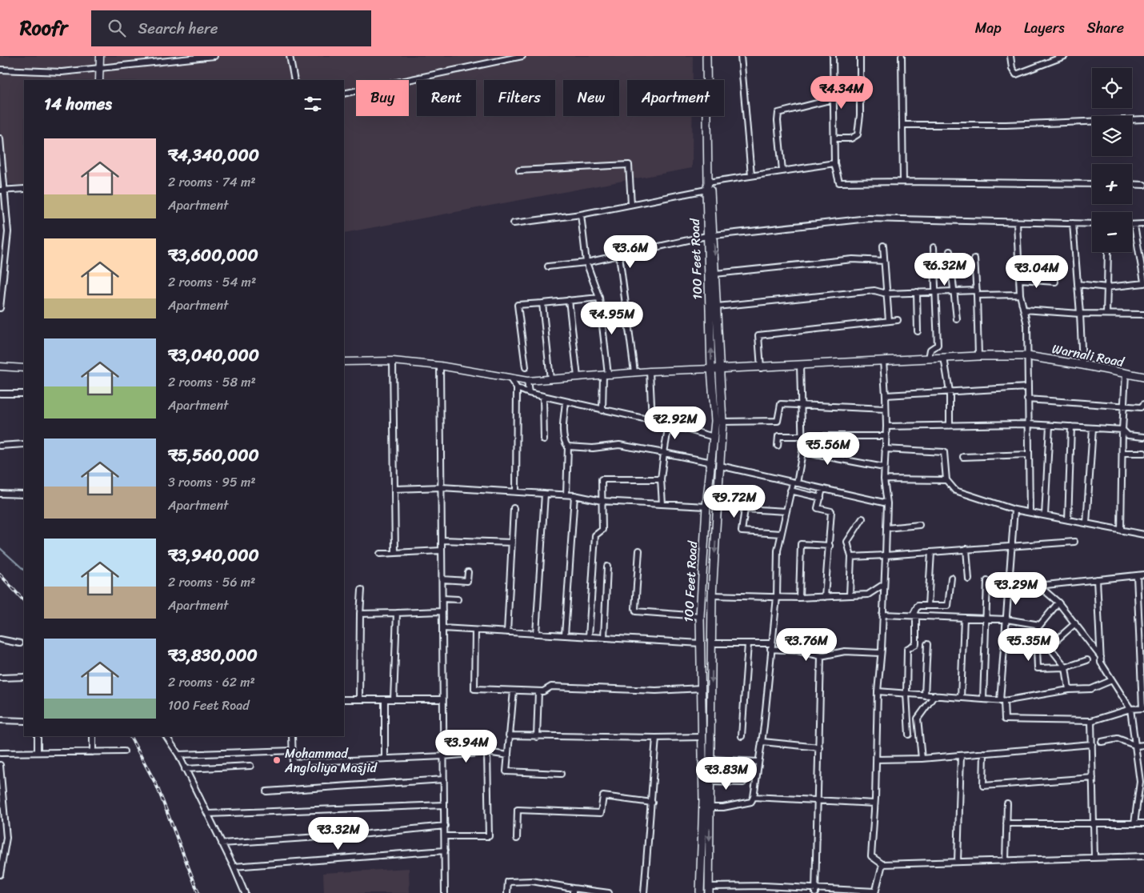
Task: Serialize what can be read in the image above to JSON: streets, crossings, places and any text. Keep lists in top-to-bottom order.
{
  "streets": {
    "main road": ["100 Feet Road", "Warnali Road"]
  },
  "crossings": [
    ["100 Feet Road", "Warnali Road"]
  ],
  "places": ["Mohammad Angloliya Masjid"],
  "page": {
    "header": "Roofr",
    "search": "Search here",
    "nav": ["Map", "Layers", "Share"],
    "map_buttons": ["+", "−"],
    "price": [
      "₹4.34M",
      "₹3.6M",
      "₹6.32M",
      "₹3.04M",
      "₹4.95M",
      "₹2.92M",
      "₹5.56M",
      "₹9.72M",
      "₹3.29M",
      "₹3.76M",
      "₹5.35M",
      "₹3.94M",
      "₹3.83M",
      "₹3.32M"
    ],
    "chip": [
      "Buy",
      "Rent",
      "Filters",
      "New",
      "Apartment"
    ],
    "heading": "14 homes",
    "list": [
      {
        "name": "₹4,340,000",
        "note": "2 rooms · 74 m² · Apartment"
      },
      {
        "name": "₹3,600,000",
        "note": "2 rooms · 54 m² · Apartment"
      },
      {
        "name": "₹3,040,000",
        "note": "2 rooms · 58 m² · Apartment"
      },
      {
        "name": "₹5,560,000",
        "note": "3 rooms · 95 m² · Apartment"
      },
      {
        "name": "₹3,940,000",
        "note": "2 rooms · 56 m² · Apartment"
      },
      {
        "name": "₹3,830,000",
        "note": "2 rooms · 62 m² · 100 Feet Road"
      }
    ]
  }
}
